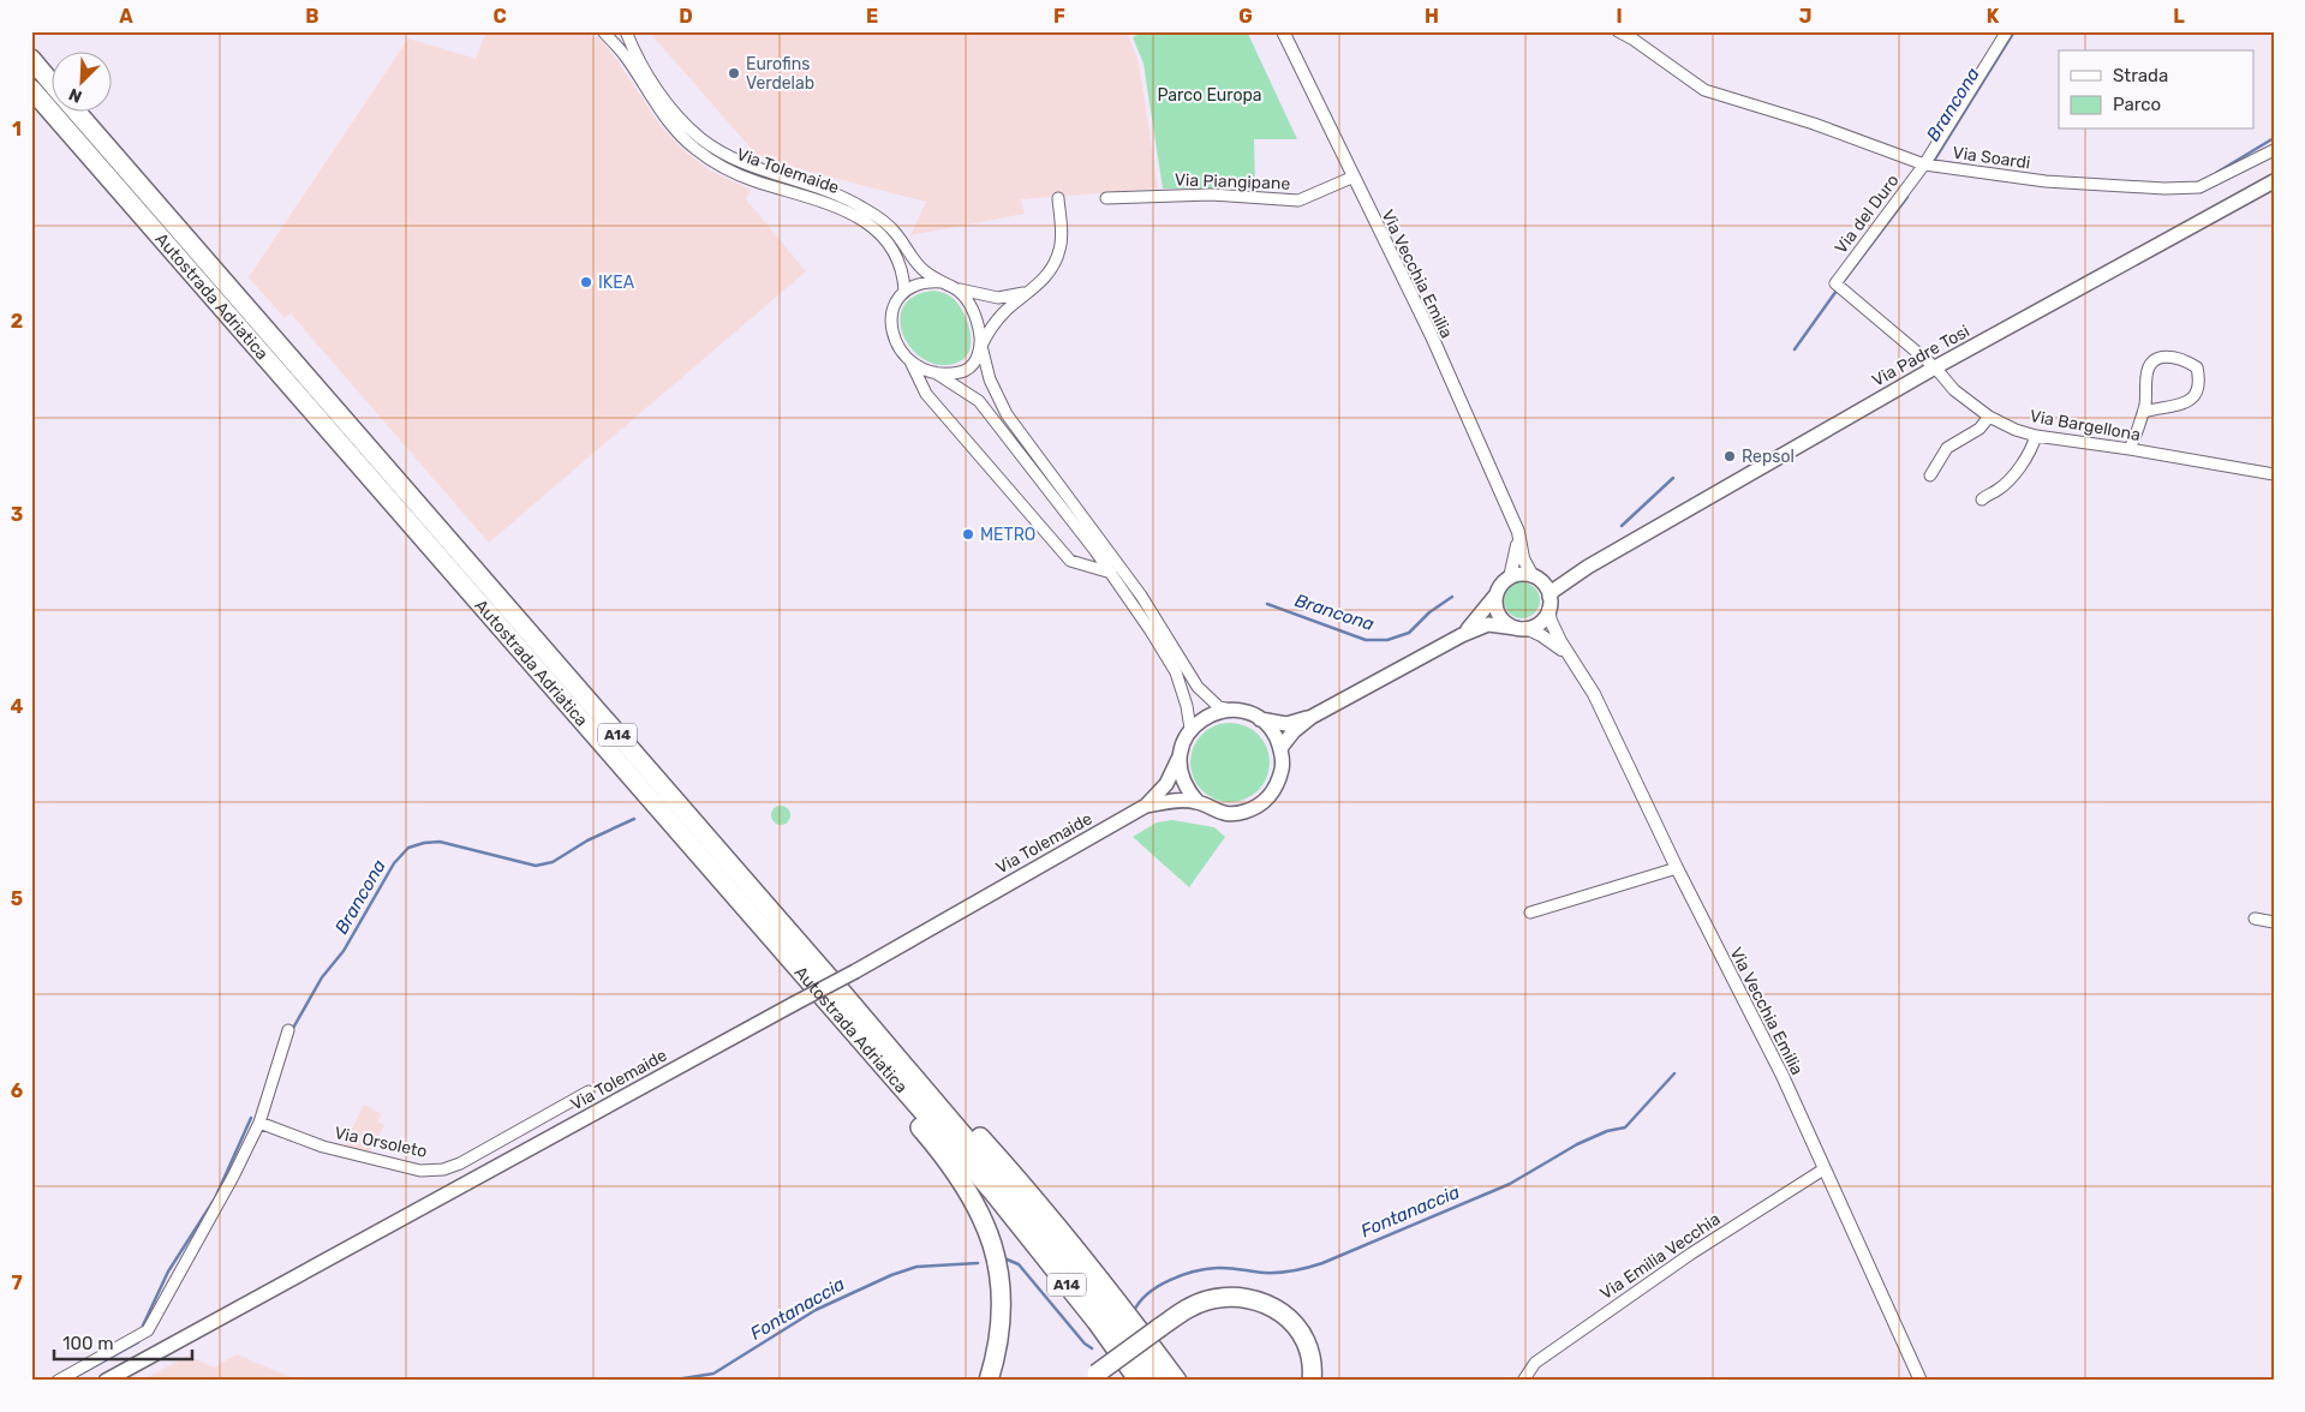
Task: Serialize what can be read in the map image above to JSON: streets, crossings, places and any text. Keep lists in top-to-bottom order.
{
  "streets": {
    "highway": ["Autostrada Adriatica", "A14"],
    "main road": ["Via Tolemaide", "Via Padre Tosi"],
    "street": [
      "Via Soardi",
      "Via Piangipane",
      "Via del Duro",
      "Via Vecchia Emilia",
      "Via Bargellona",
      "Via Orsoleto",
      "Via Emilia Vecchia"
    ]
  },
  "crossings": [
    ["Via Soardi", "Via del Duro"],
    ["Via Tolemaide", "Via Vecchia Emilia"],
    ["Via Piangipane", "Via Vecchia Emilia"],
    ["Via del Duro", "Via Bargellona"],
    ["Via Vecchia Emilia", "Via Emilia Vecchia"],
    ["Via Padre Tosi", "Via Bargellona"]
  ],
  "water": ["Brancona", "Fontanaccia"],
  "parks": ["Parco Europa"],
  "places": [
    "Eurofins Verdelab",
    "IKEA",
    "Repsol",
    "METRO"
  ],
  "legend": ["Strada", "Parco"],
  "scale_bar": "100 m",
  "north": "bottom left",
  "grid": {
    "columns": [
      "A",
      "B",
      "C",
      "D",
      "E",
      "F",
      "G",
      "H",
      "I",
      "J",
      "K",
      "L"
    ],
    "rows": [
      "1",
      "2",
      "3",
      "4",
      "5",
      "6",
      "7"
    ]
  }
}
